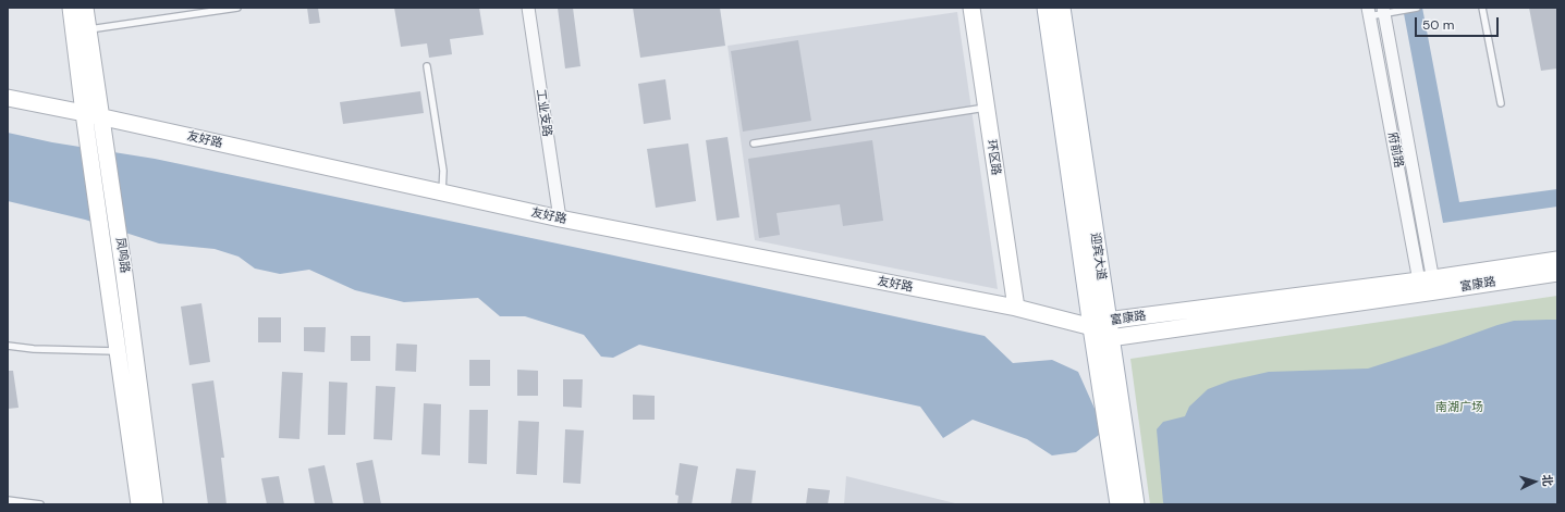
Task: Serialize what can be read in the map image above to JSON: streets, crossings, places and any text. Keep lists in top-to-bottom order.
{
  "streets": {
    "main road": ["迎宾大道"],
    "street": [
      "工业支路",
      "友好路",
      "府前路",
      "环区路",
      "凤鸣路",
      "富康路"
    ]
  },
  "crossings": [
    ["工业支路", "友好路"],
    ["友好路", "环区路"],
    ["友好路", "凤鸣路"],
    ["友好路", "迎宾大道"],
    ["友好路", "富康路"],
    ["府前路", "富康路"],
    ["迎宾大道", "富康路"]
  ],
  "parks": ["南湖广场"],
  "scale_bar": "50 m",
  "north": "right"
}
